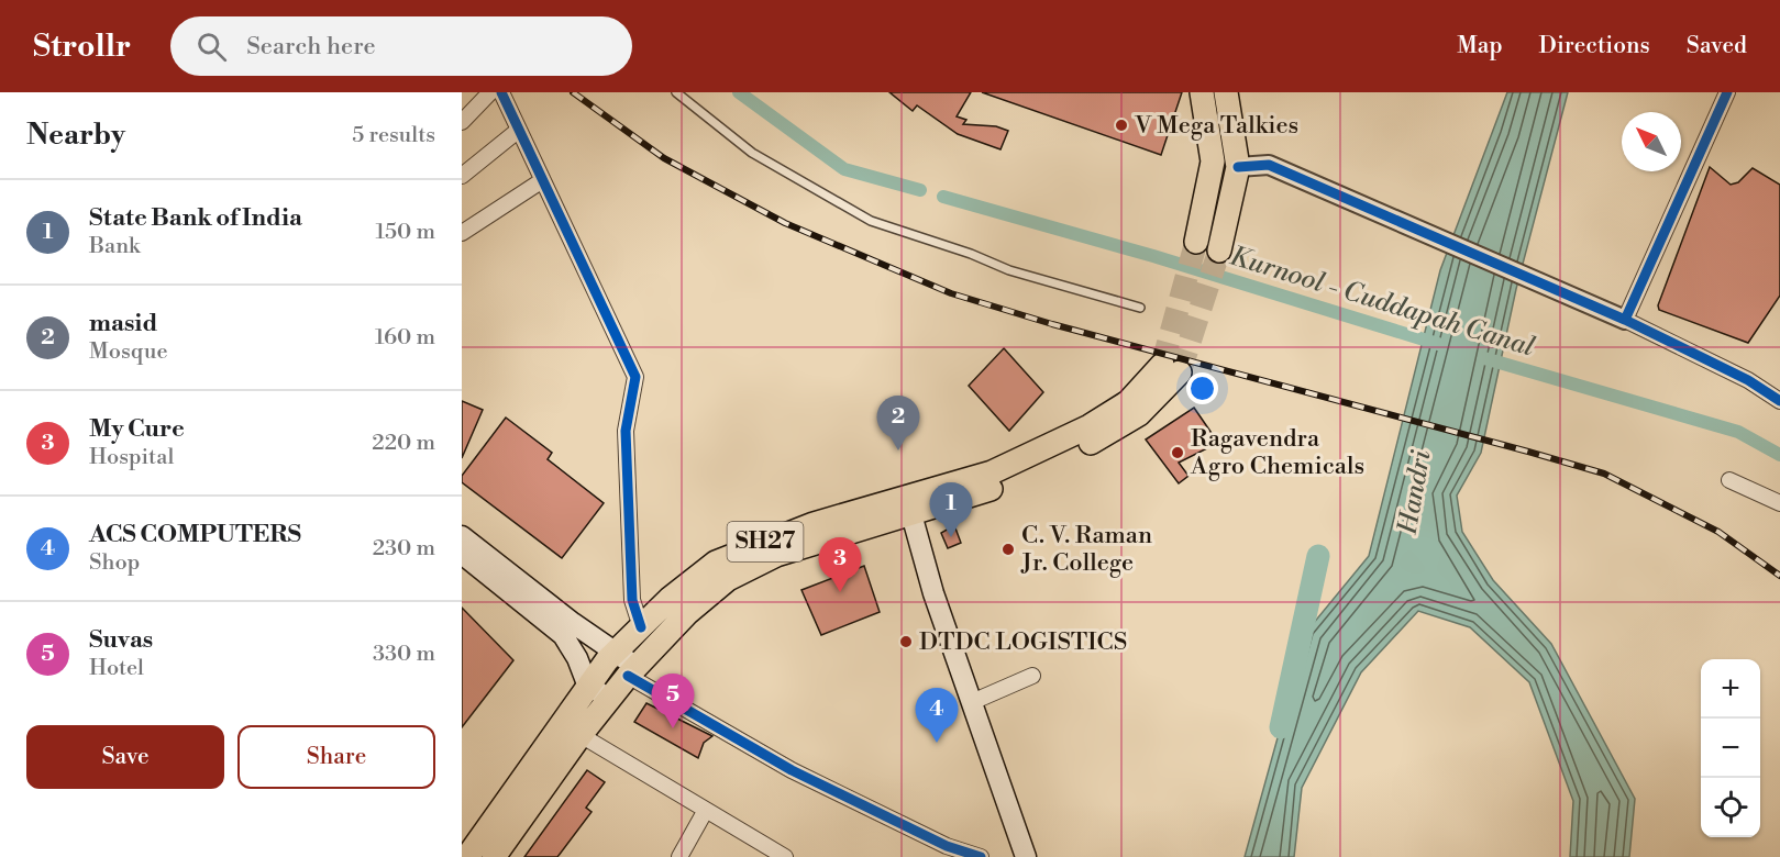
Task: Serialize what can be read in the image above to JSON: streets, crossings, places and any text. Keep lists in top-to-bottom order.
{
  "streets": {
    "main road": ["SH27"]
  },
  "water": ["Kurnool - Cuddapah Canal", "Handri"],
  "places": [
    "V Mega Talkies",
    "Ragavendra Agro Chemicals",
    "C. V. Raman Jr. College",
    "DTDC LOGISTICS"
  ],
  "north": "top left",
  "page": {
    "header": "Strollr",
    "search": "Search here",
    "nav": ["Map", "Directions", "Saved"],
    "heading": ["Nearby", "5 results"],
    "list": [
      {
        "mark": "1",
        "name": "State Bank of India",
        "note": "Bank",
        "value": "150 m"
      },
      {
        "mark": "2",
        "name": "masid",
        "note": "Mosque",
        "value": "160 m"
      },
      {
        "mark": "3",
        "name": "My Cure",
        "note": "Hospital",
        "value": "220 m"
      },
      {
        "mark": "4",
        "name": "ACS COMPUTERS",
        "note": "Shop",
        "value": "230 m"
      },
      {
        "mark": "5",
        "name": "Suvas",
        "note": "Hotel",
        "value": "330 m"
      }
    ],
    "pins": [
      "2",
      "1",
      "3",
      "5",
      "4"
    ],
    "map_buttons": ["+", "−"],
    "buttons": ["Save", "Share"]
  }
}
